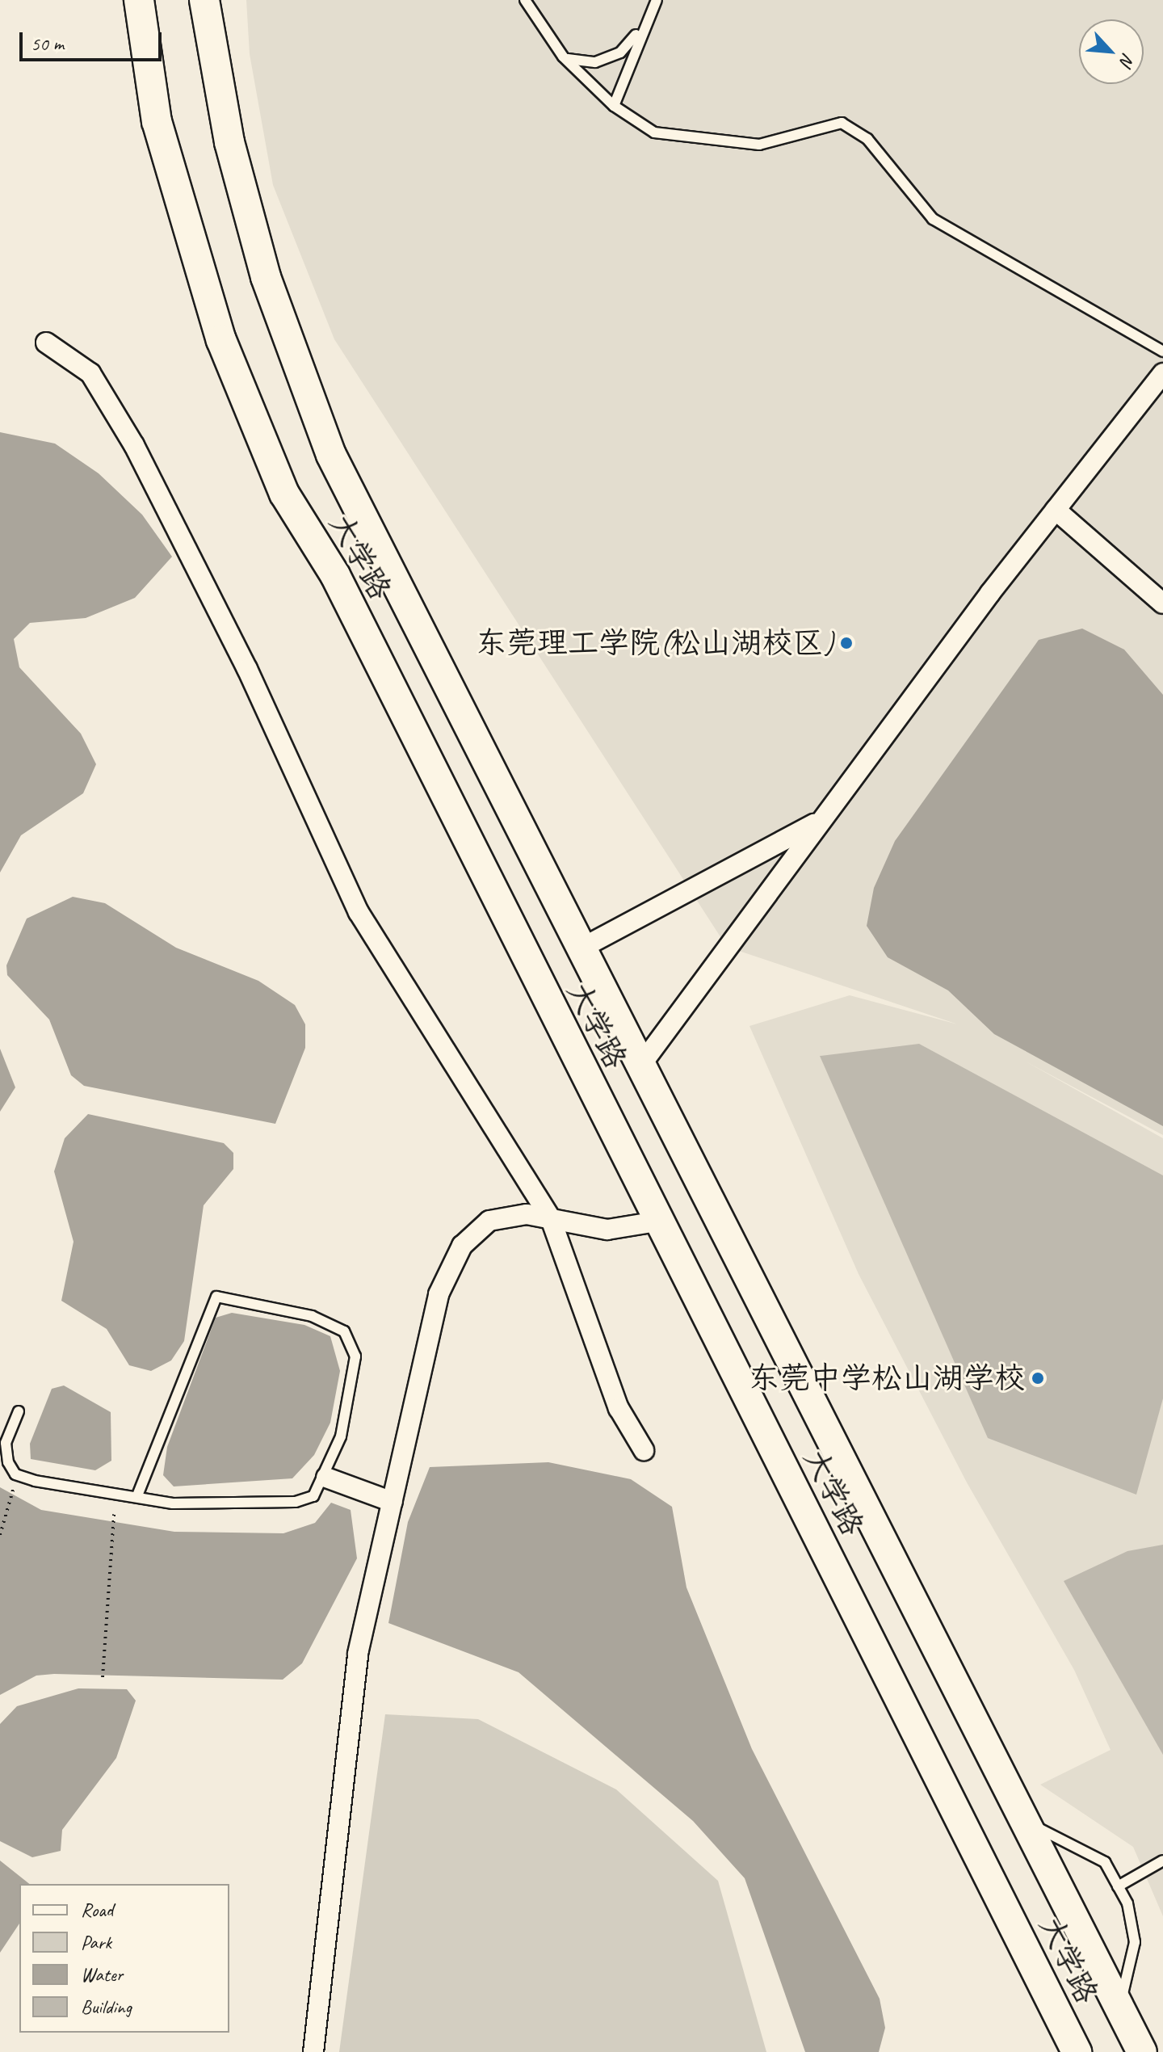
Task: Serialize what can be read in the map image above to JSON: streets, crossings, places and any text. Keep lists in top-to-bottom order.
{
  "streets": {
    "main road": ["大学路"]
  },
  "places": ["东莞理工学院(松山湖校区)", "东莞中学松山湖学校"],
  "legend": [
    "Road",
    "Park",
    "Water",
    "Building"
  ],
  "scale_bar": "50 m",
  "north": "bottom right"
}
